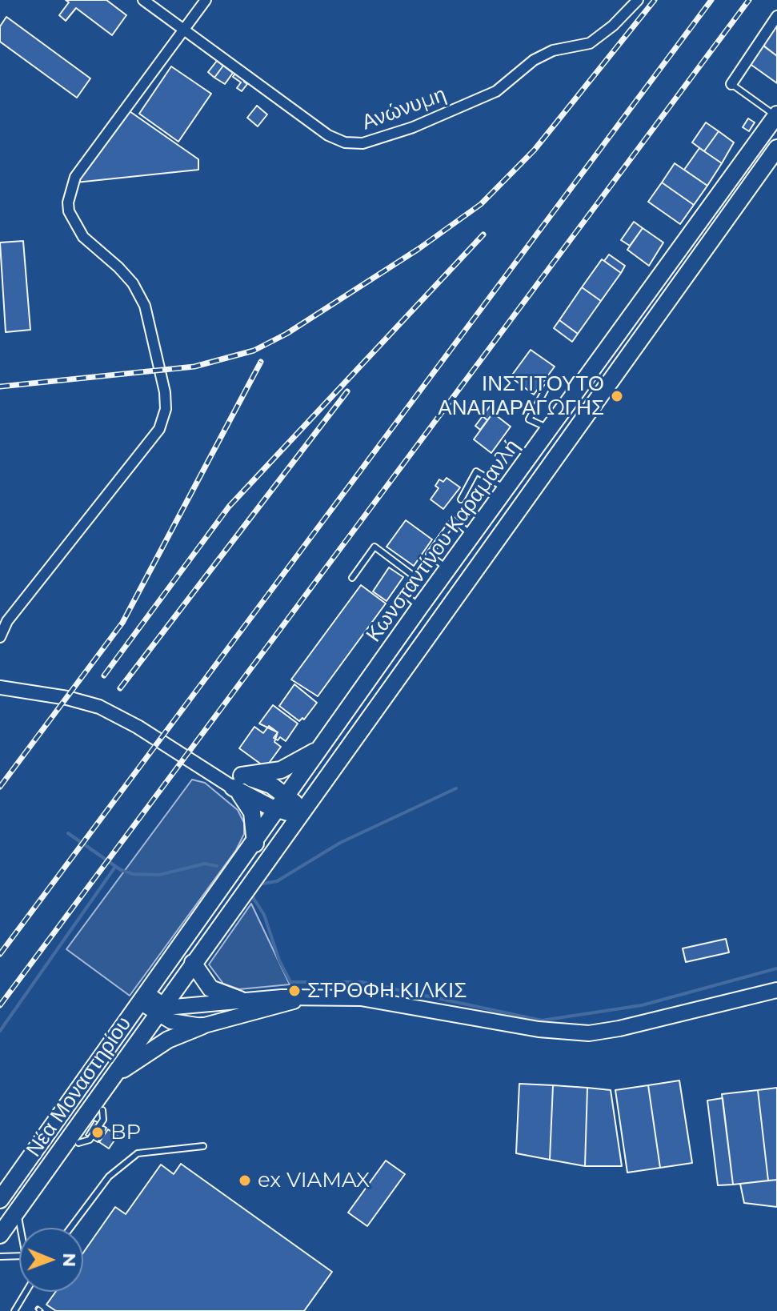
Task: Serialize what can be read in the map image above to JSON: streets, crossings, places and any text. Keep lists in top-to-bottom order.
{
  "streets": {
    "main road": ["Κωνσταντίνου Καραμανλή", "Νέα Μοναστηρίου"],
    "street": ["Ανώνυμη"]
  },
  "crossings": [
    ["Κωνσταντίνου Καραμανλή", "Νέα Μοναστηρίου"]
  ],
  "places": [
    "ΙΝΣΤΙΤΟΥΤΟ ΑΝΑΠΑΡΑΓΩΓΗΣ",
    "ΣΤΡΟΦΗ ΚΙΛΚΙΣ",
    "BP",
    "ex VIAMAX"
  ],
  "north": "right"
}
